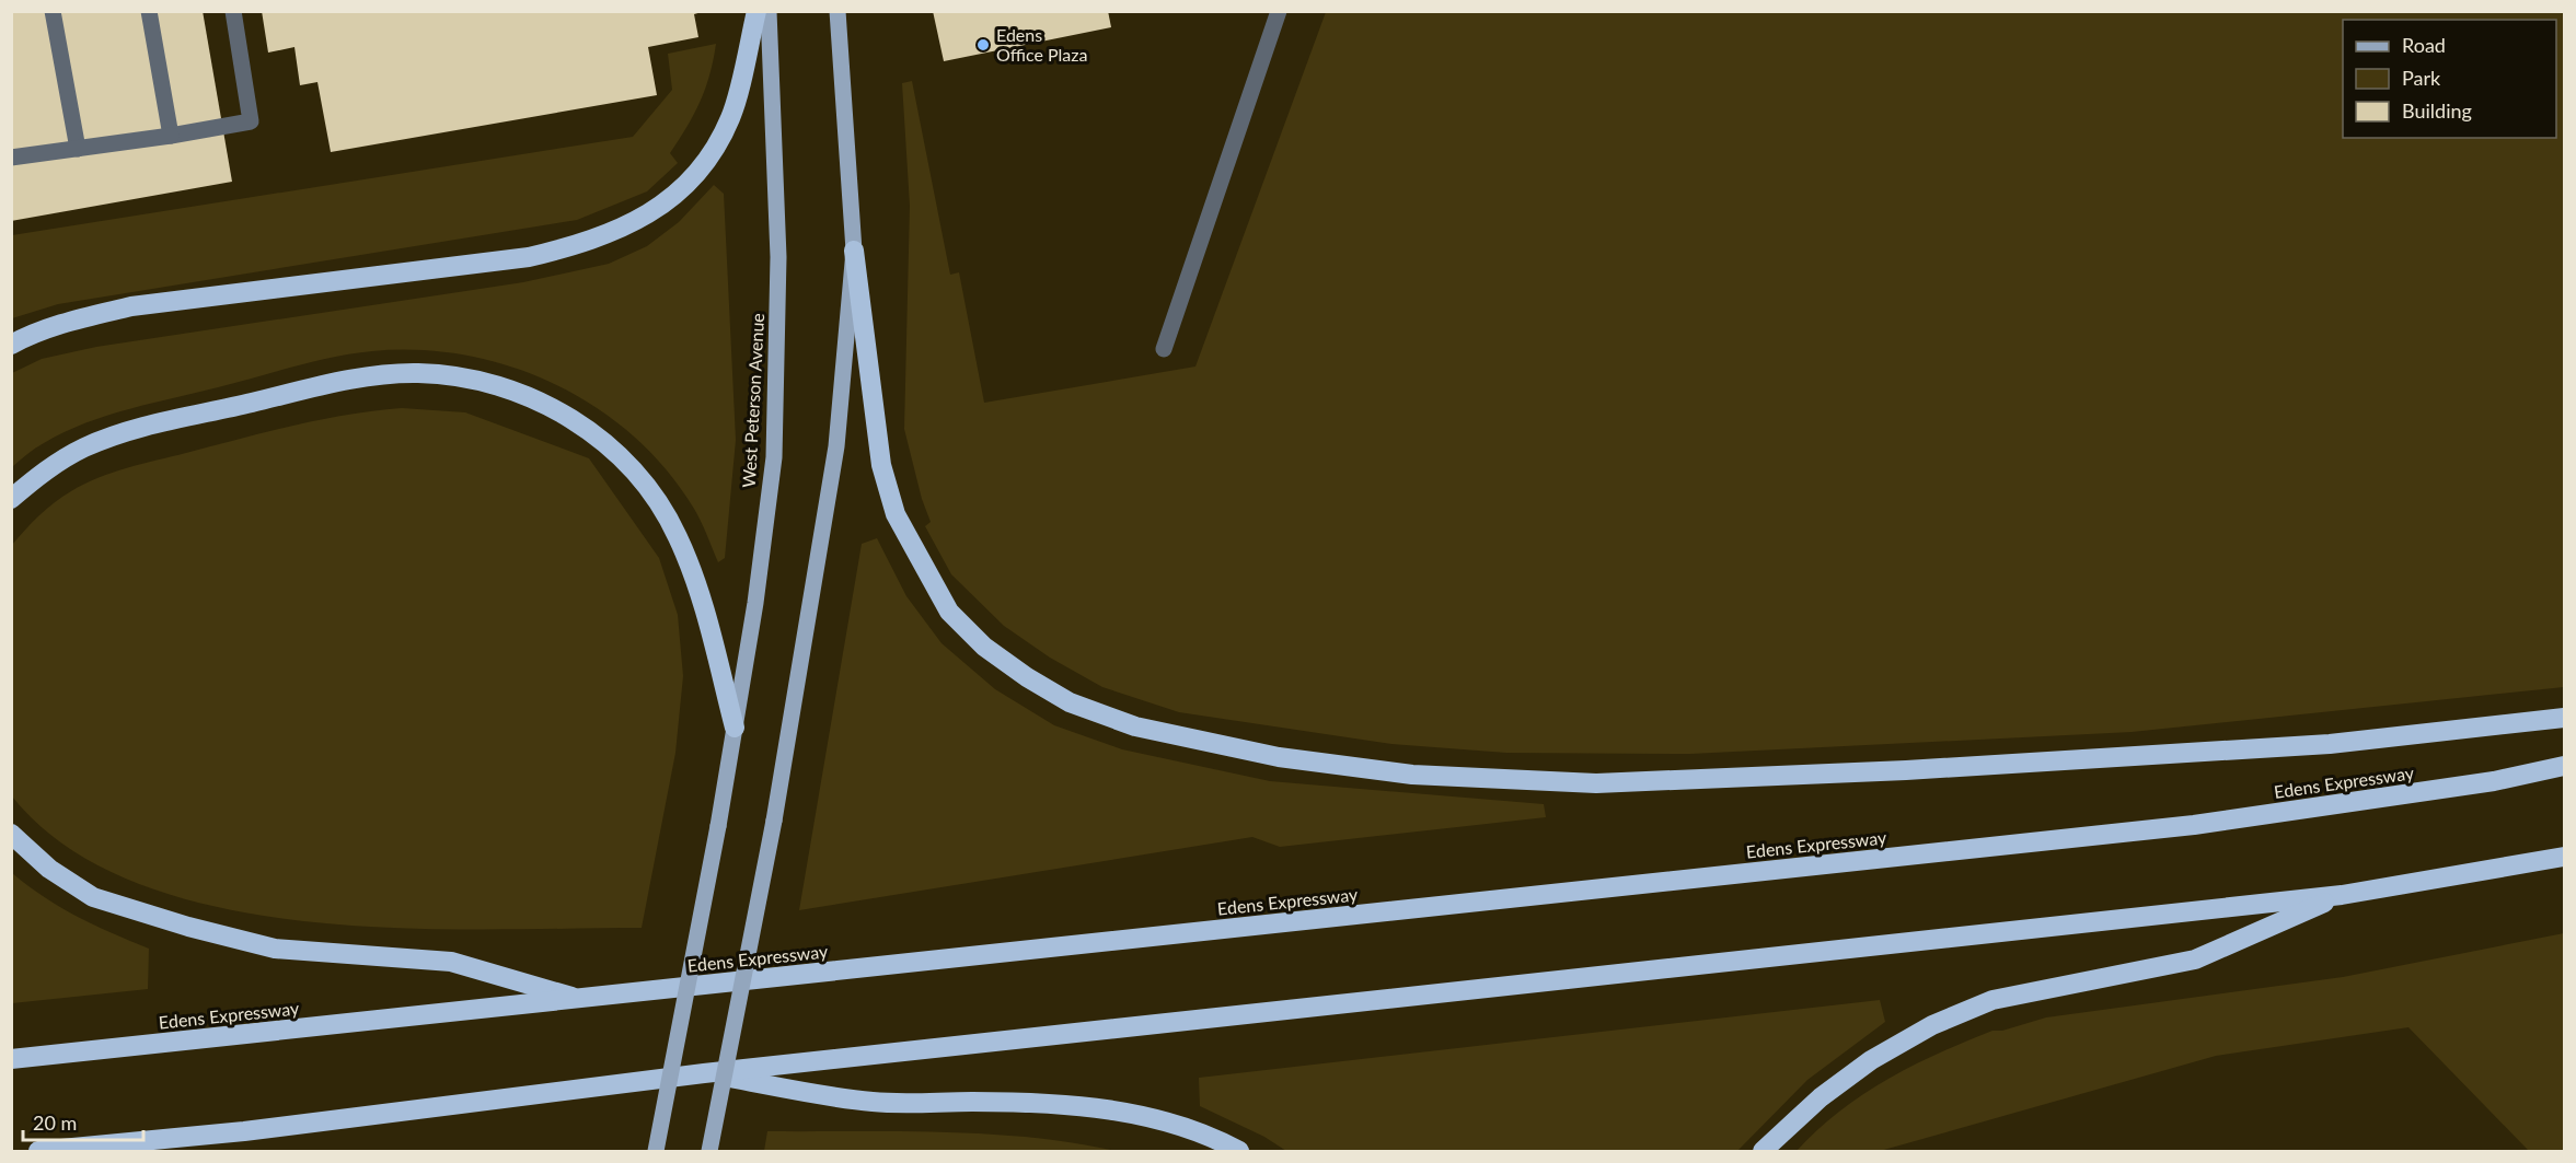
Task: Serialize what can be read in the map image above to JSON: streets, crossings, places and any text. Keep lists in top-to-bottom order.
{
  "streets": {
    "highway": ["Edens Expressway"],
    "main road": ["West Peterson Avenue"]
  },
  "places": ["Edens Office Plaza"],
  "legend": ["Road", "Park", "Building"],
  "scale_bar": "20 m"
}
